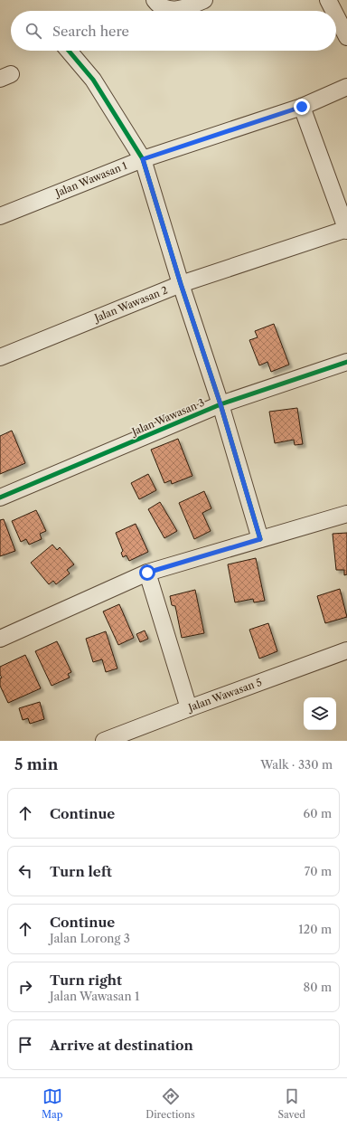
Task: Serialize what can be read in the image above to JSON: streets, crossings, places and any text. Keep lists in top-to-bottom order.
{
  "streets": {
    "street": [
      "Jalan Wawasan 1",
      "Jalan Wawasan 2",
      "Jalan Wawasan 3",
      "Jalan Wawasan 5"
    ]
  },
  "page": {
    "search": "Search here",
    "heading": ["5 min", "Walk · 330 m"],
    "list": [
      ["Continue", "60 m"],
      ["Turn left", "70 m"],
      ["Continue", "Jalan Lorong 3", "120 m"],
      ["Turn right", "Jalan Wawasan 1", "80 m"],
      "Arrive at destination"
    ],
    "nav": ["Map", "Directions", "Saved"]
  }
}
